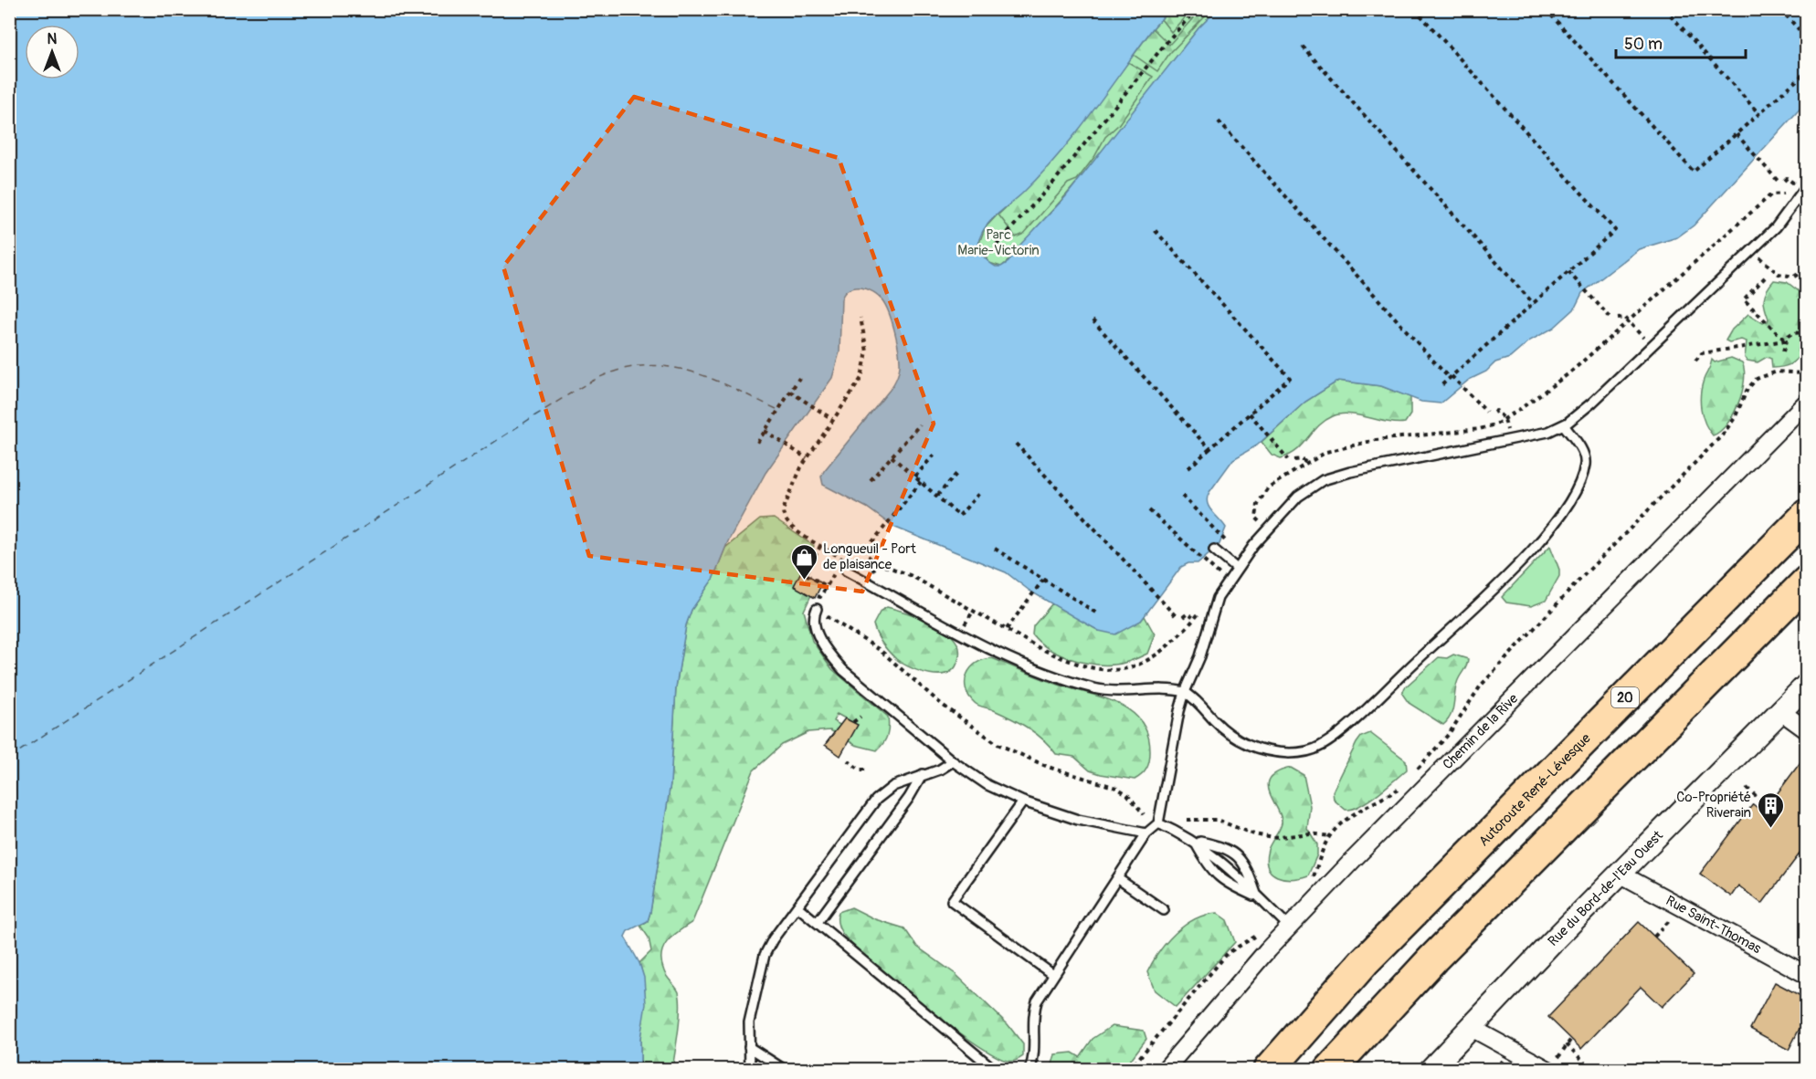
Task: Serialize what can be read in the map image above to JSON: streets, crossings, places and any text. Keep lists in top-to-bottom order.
{
  "streets": {
    "highway": ["20", "Autoroute René-Lévesque"],
    "street": ["Chemin de la Rive", "Rue du Bord-de-l'Eau Ouest", "Rue Saint-Thomas"]
  },
  "crossings": [
    ["Rue du Bord-de-l'Eau Ouest", "Rue Saint-Thomas"]
  ],
  "parks": ["Parc Marie-Victorin"],
  "places": {
    "shop": ["Longueuil - Port de plaisance"],
    "building": ["Co-Propriété Riverain"]
  },
  "scale_bar": "50 m",
  "north": "top"
}
